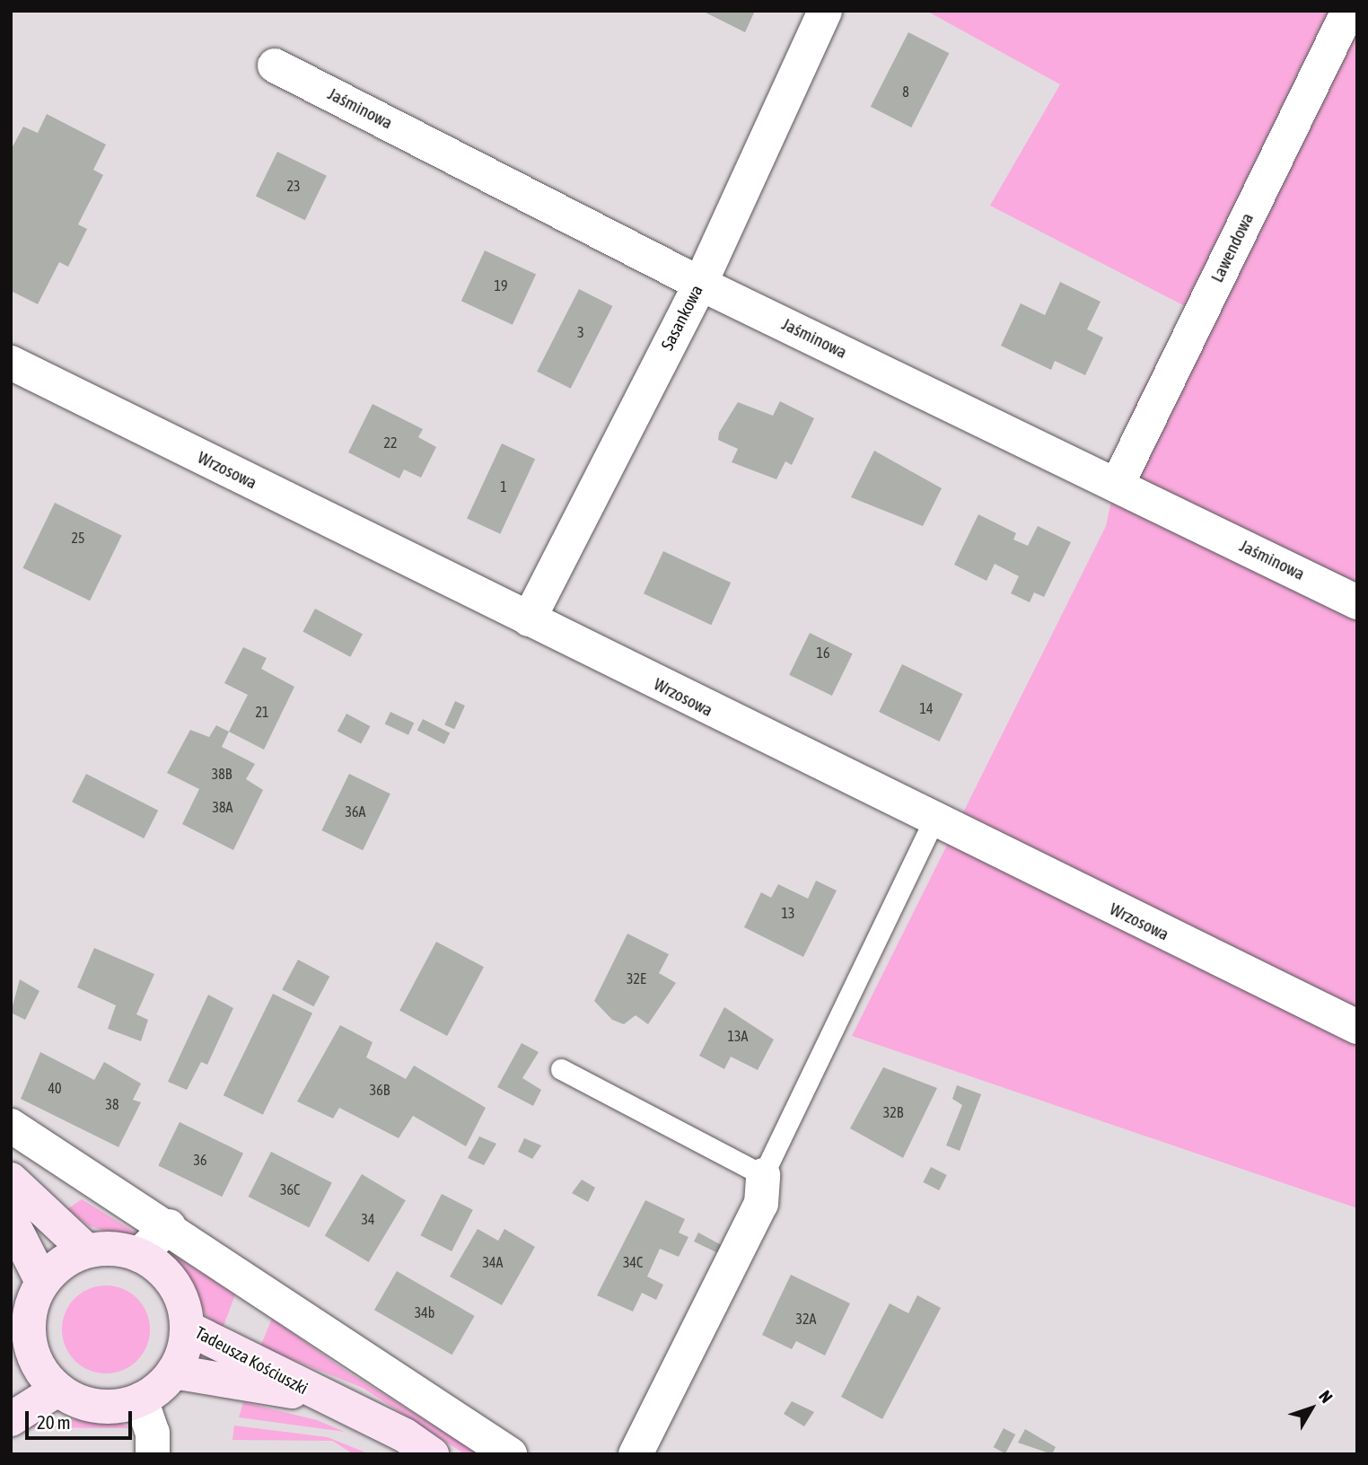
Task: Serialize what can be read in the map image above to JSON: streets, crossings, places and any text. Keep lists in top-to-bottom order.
{
  "streets": {
    "street": [
      "Jaśminowa",
      "Lawendowa",
      "Sasankowa",
      "Wrzosowa",
      "Tadeusza Kościuszki"
    ]
  },
  "crossings": [
    ["Jaśminowa", "Lawendowa"],
    ["Jaśminowa", "Sasankowa"],
    ["Sasankowa", "Wrzosowa"]
  ],
  "house_numbers": [
    "8",
    "23",
    "19",
    "3",
    "22",
    "1",
    "25",
    "16",
    "14",
    "21",
    "38B",
    "38A",
    "36A",
    "13",
    "32E",
    "13A",
    "40",
    "36B",
    "38",
    "32B",
    "36",
    "36C",
    "34",
    "34A",
    "34C",
    "34b",
    "32A"
  ],
  "scale_bar": "20 m",
  "north": "top right"
}
